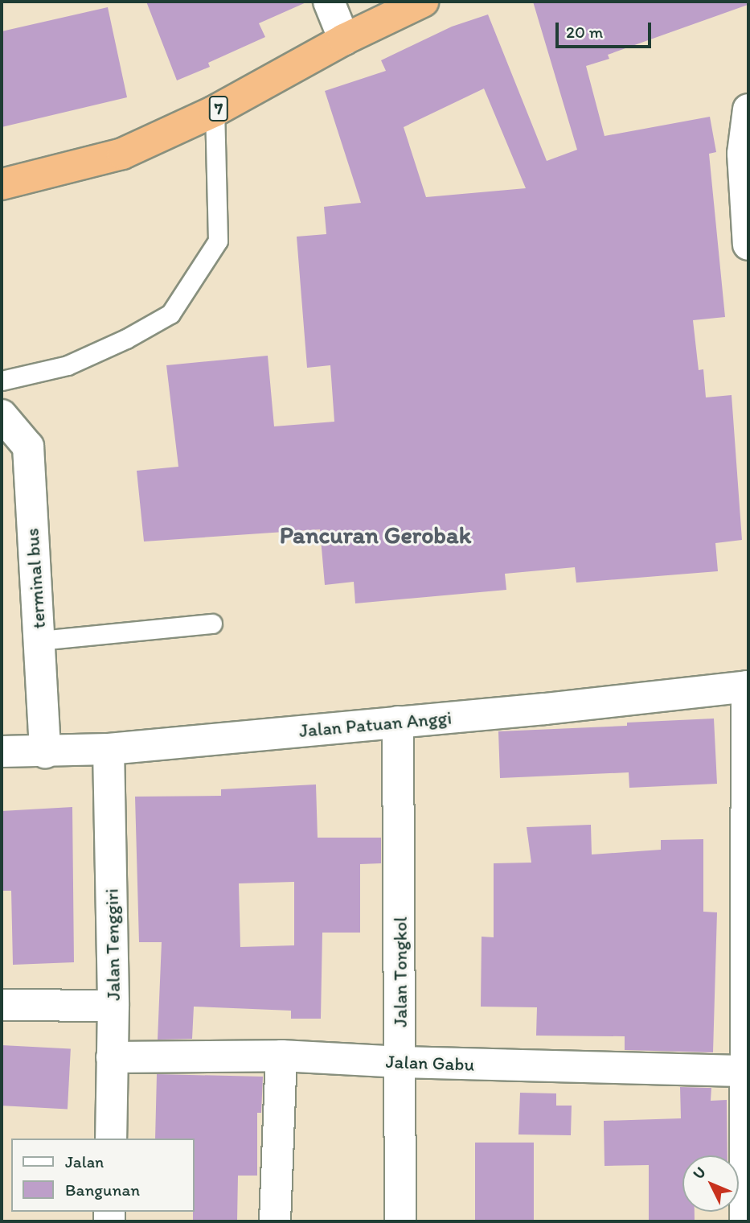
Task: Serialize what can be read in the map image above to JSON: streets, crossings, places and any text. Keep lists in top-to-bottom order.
{
  "streets": {
    "highway": ["7"],
    "street": [
      "terminal bus",
      "Jalan Patuan Anggi",
      "Jalan Tenggiri",
      "Jalan Tongkol",
      "Jalan Gabu"
    ]
  },
  "crossings": [
    ["terminal bus", "Jalan Patuan Anggi"],
    ["Jalan Patuan Anggi", "Jalan Tenggiri"],
    ["Jalan Patuan Anggi", "Jalan Tongkol"],
    ["Jalan Tenggiri", "Jalan Gabu"],
    ["Jalan Tongkol", "Jalan Gabu"]
  ],
  "districts": ["Pancuran Gerobak"],
  "legend": ["Jalan", "Bangunan"],
  "scale_bar": "20 m",
  "north": "top left"
}
